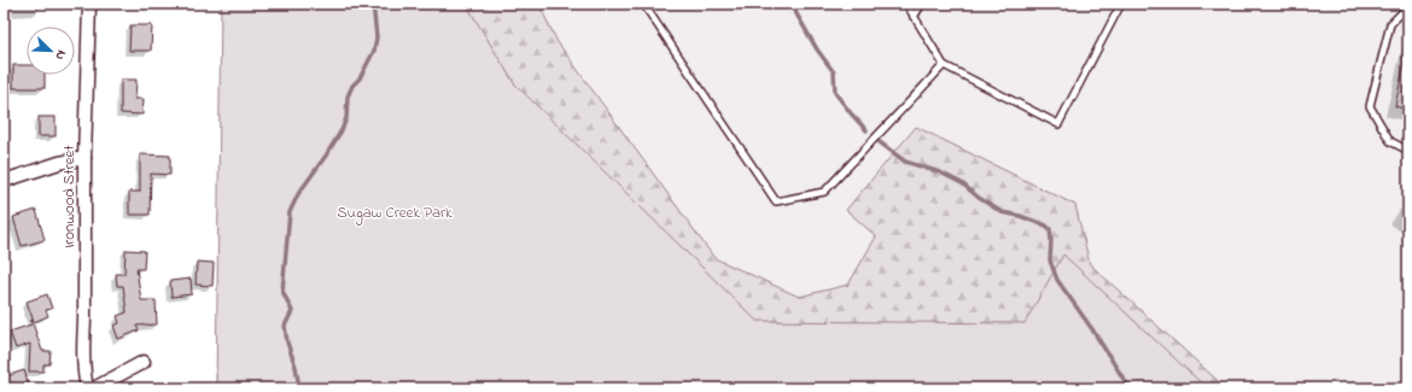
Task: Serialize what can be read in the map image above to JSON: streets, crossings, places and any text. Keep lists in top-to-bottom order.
{
  "streets": {
    "street": ["Ironwood Street"]
  },
  "parks": ["Sugaw Creek Park"],
  "north": "bottom right"
}
